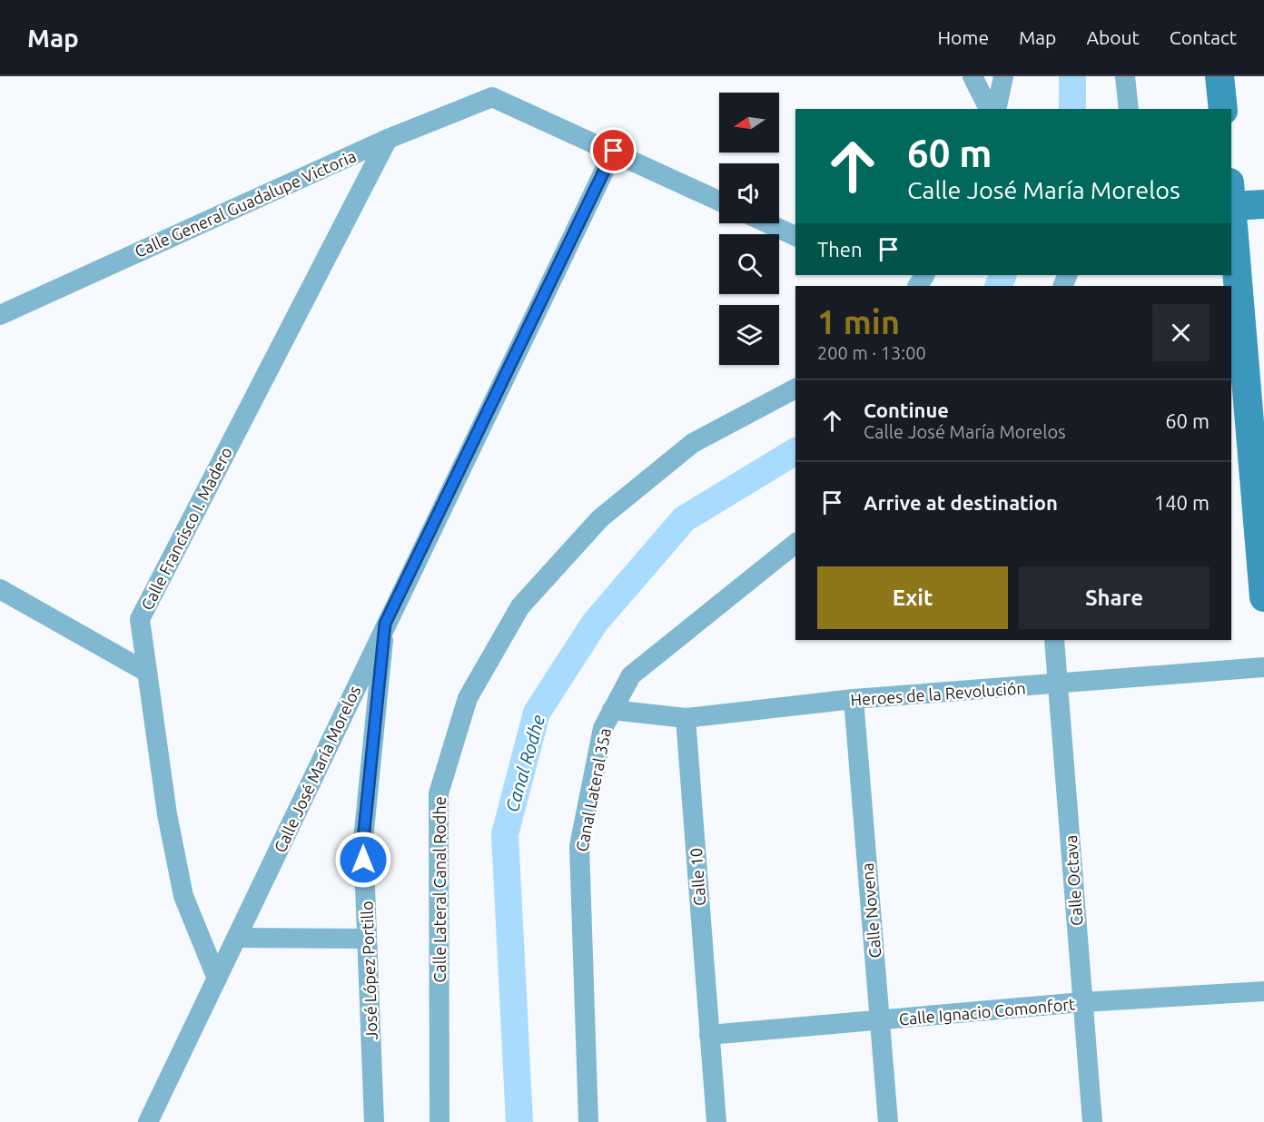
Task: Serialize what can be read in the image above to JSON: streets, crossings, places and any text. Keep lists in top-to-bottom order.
{
  "streets": {
    "street": [
      "Calle General Guadalupe Victoria",
      "Calle Francisco I. Madero",
      "Heroes de la Revolución",
      "Calle José María Morelos",
      "Canal Lateral 35a",
      "Calle 10",
      "Calle Octava",
      "Calle Lateral Canal Rodhe",
      "Calle Novena",
      "José López Portillo",
      "Calle Ignacio Comonfort"
    ]
  },
  "crossings": [
    ["Calle General Guadalupe Victoria", "Calle Francisco I. Madero"],
    ["Calle General Guadalupe Victoria", "Calle José María Morelos"],
    ["Calle Francisco I. Madero", "Calle José María Morelos"],
    ["Heroes de la Revolución", "Canal Lateral 35a"],
    ["Heroes de la Revolución", "Calle 10"],
    ["Heroes de la Revolución", "Calle Octava"],
    ["Heroes de la Revolución", "Calle Novena"],
    ["Calle José María Morelos", "José López Portillo"],
    ["Calle 10", "Calle Ignacio Comonfort"],
    ["Calle Octava", "Calle Ignacio Comonfort"],
    ["Calle Novena", "Calle Ignacio Comonfort"]
  ],
  "water": ["Canal Rodhe"],
  "north": "left",
  "page": {
    "header": "Map",
    "nav": [
      "Home",
      "Map",
      "About",
      "Contact"
    ],
    "turn": ["60 m", "Calle José María Morelos"],
    "then": "Then",
    "heading": ["1 min", "200 m · 13:00"],
    "list": [
      {
        "name": "Continue",
        "note": "Calle José María Morelos",
        "value": "60 m"
      },
      {
        "name": "Arrive at destination",
        "value": "140 m"
      }
    ],
    "buttons": ["Exit", "Share"]
  }
}
